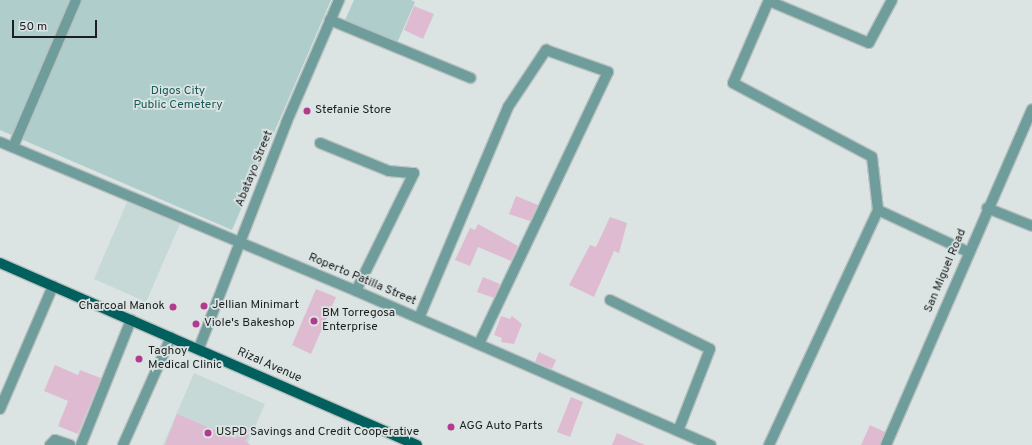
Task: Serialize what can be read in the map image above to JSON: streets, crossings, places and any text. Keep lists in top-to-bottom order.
{
  "streets": {
    "main road": ["Rizal Avenue"],
    "street": ["Abatayo Street", "San Miguel Road", "Roperto Patilla Street"]
  },
  "crossings": [
    ["Abatayo Street", "Roperto Patilla Street"],
    ["Abatayo Street", "Rizal Avenue"]
  ],
  "parks": ["Digos City Public Cemetery"],
  "places": [
    "Stefanie Store",
    "Jellian Minimart",
    "Charcoal Manok",
    "BM Torregosa Enterprise",
    "Viole's Bakeshop",
    "Taghoy Medical Clinic",
    "AGG Auto Parts",
    "USPD Savings and Credit Cooperative"
  ],
  "scale_bar": "50 m"
}
